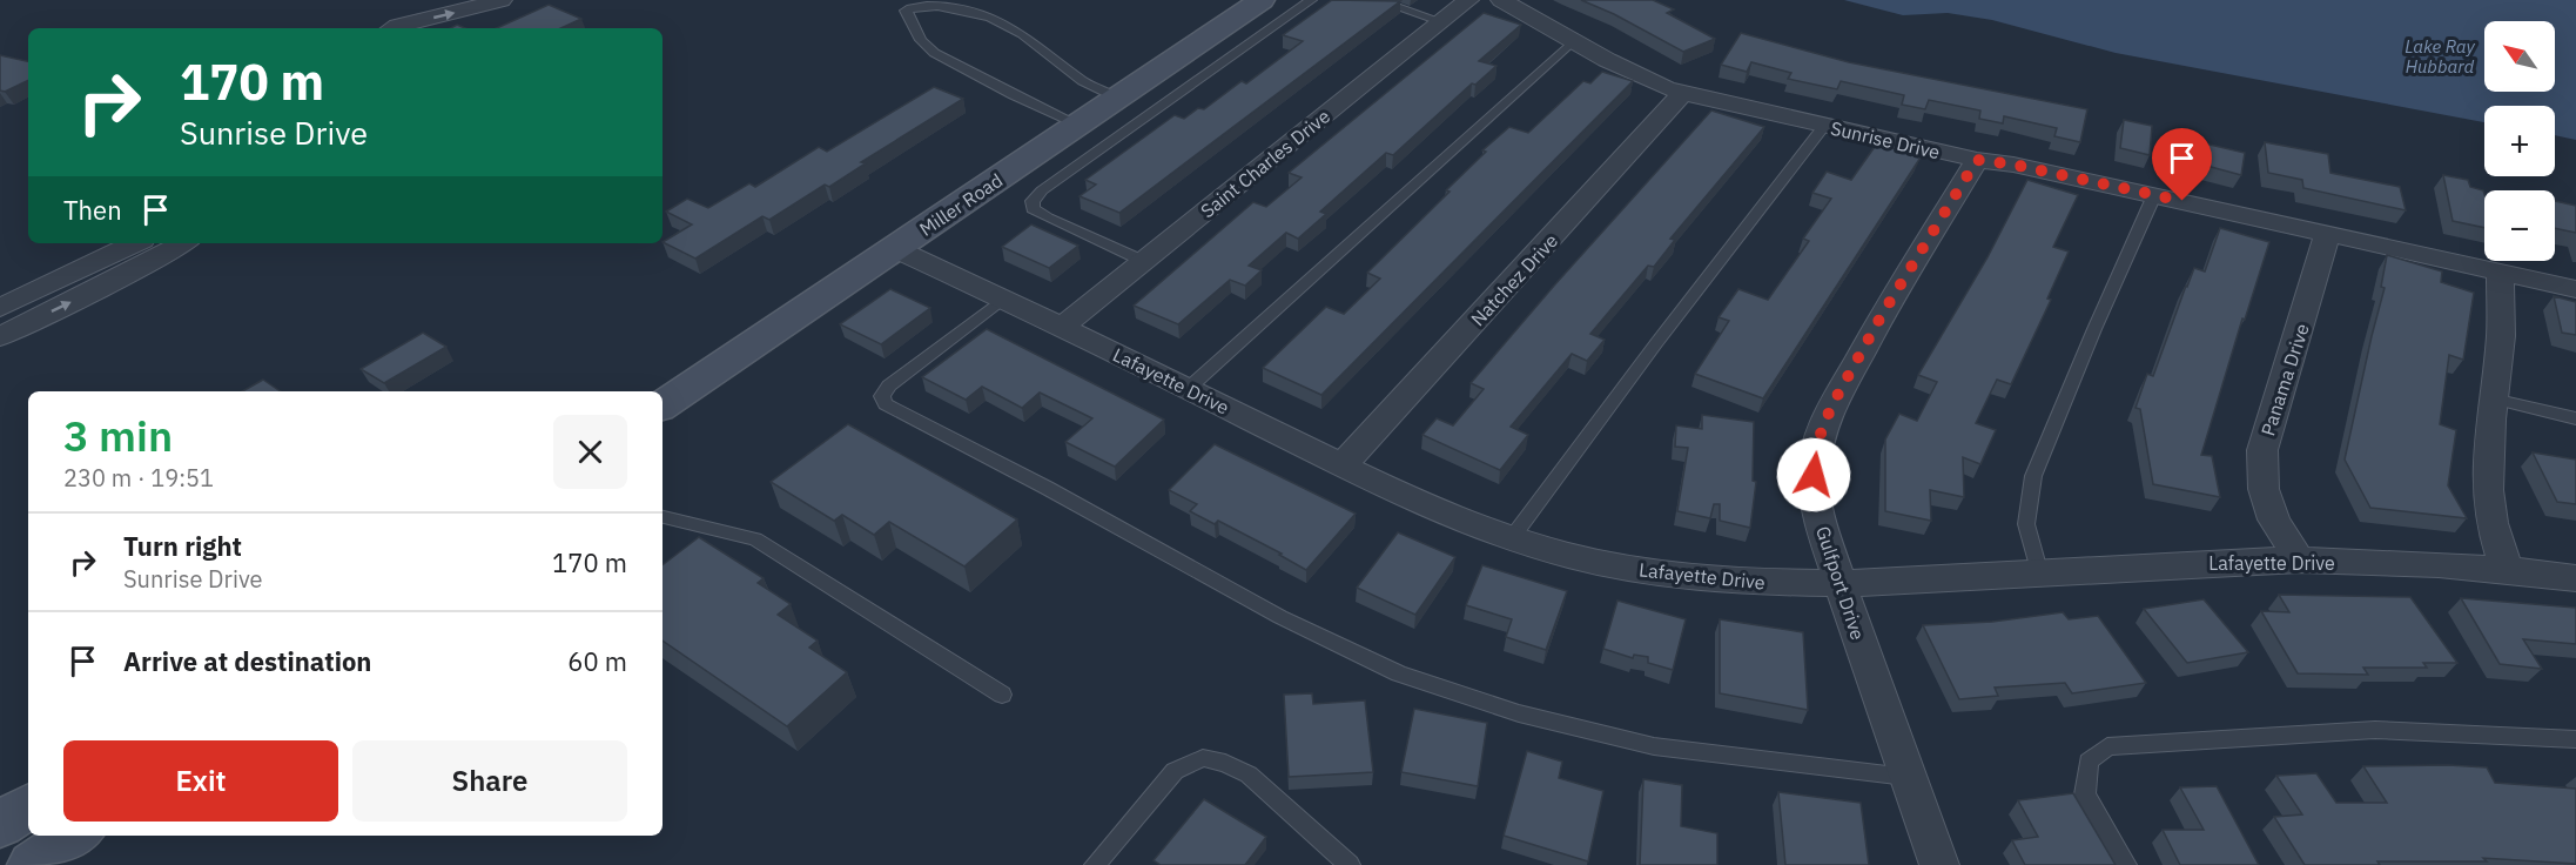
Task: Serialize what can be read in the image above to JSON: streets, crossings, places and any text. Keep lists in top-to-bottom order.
{
  "streets": {
    "main road": ["Miller Road"],
    "street": [
      "Sunrise Drive",
      "Saint Charles Drive",
      "Natchez Drive",
      "Panama Drive",
      "Lafayette Drive",
      "Gulfport Drive"
    ]
  },
  "crossings": [
    ["Sunrise Drive", "Natchez Drive"],
    ["Sunrise Drive", "Panama Drive"],
    ["Sunrise Drive", "Gulfport Drive"],
    ["Saint Charles Drive", "Lafayette Drive"],
    ["Miller Road", "Lafayette Drive"],
    ["Natchez Drive", "Lafayette Drive"],
    ["Panama Drive", "Lafayette Drive"],
    ["Lafayette Drive", "Gulfport Drive"]
  ],
  "water": ["Lake Ray Hubbard"],
  "north": "top left",
  "page": {
    "map_buttons": ["+", "−"],
    "turn": ["170 m", "Sunrise Drive"],
    "then": "Then",
    "heading": ["3 min", "230 m · 19:51"],
    "list": [
      {
        "name": "Turn right",
        "note": "Sunrise Drive",
        "value": "170 m"
      },
      {
        "name": "Arrive at destination",
        "value": "60 m"
      }
    ],
    "buttons": ["Exit", "Share"]
  }
}
